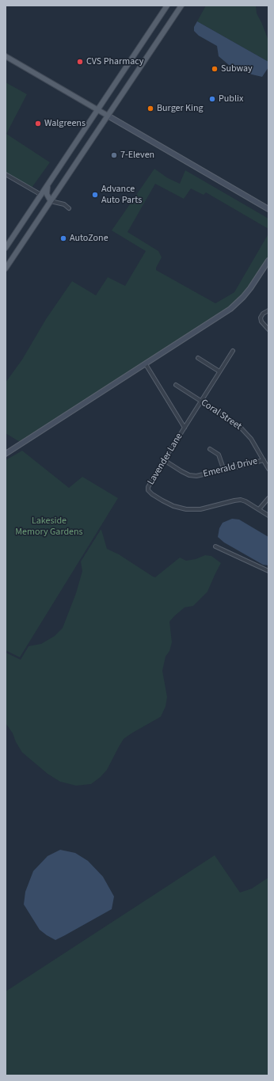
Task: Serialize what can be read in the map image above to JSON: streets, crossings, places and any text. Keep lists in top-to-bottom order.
{
  "streets": {
    "street": ["Coral Street", "Lavender Lane", "Emerald Drive"]
  },
  "crossings": [
    ["Coral Street", "Lavender Lane"],
    ["Coral Street", "Emerald Drive"],
    ["Lavender Lane", "Emerald Drive"]
  ],
  "parks": ["Lakeside Memory Gardens"],
  "places": [
    "CVS Pharmacy",
    "Subway",
    "Publix",
    "Burger King",
    "Walgreens",
    "7-Eleven",
    "Advance Auto Parts",
    "AutoZone"
  ]
}
